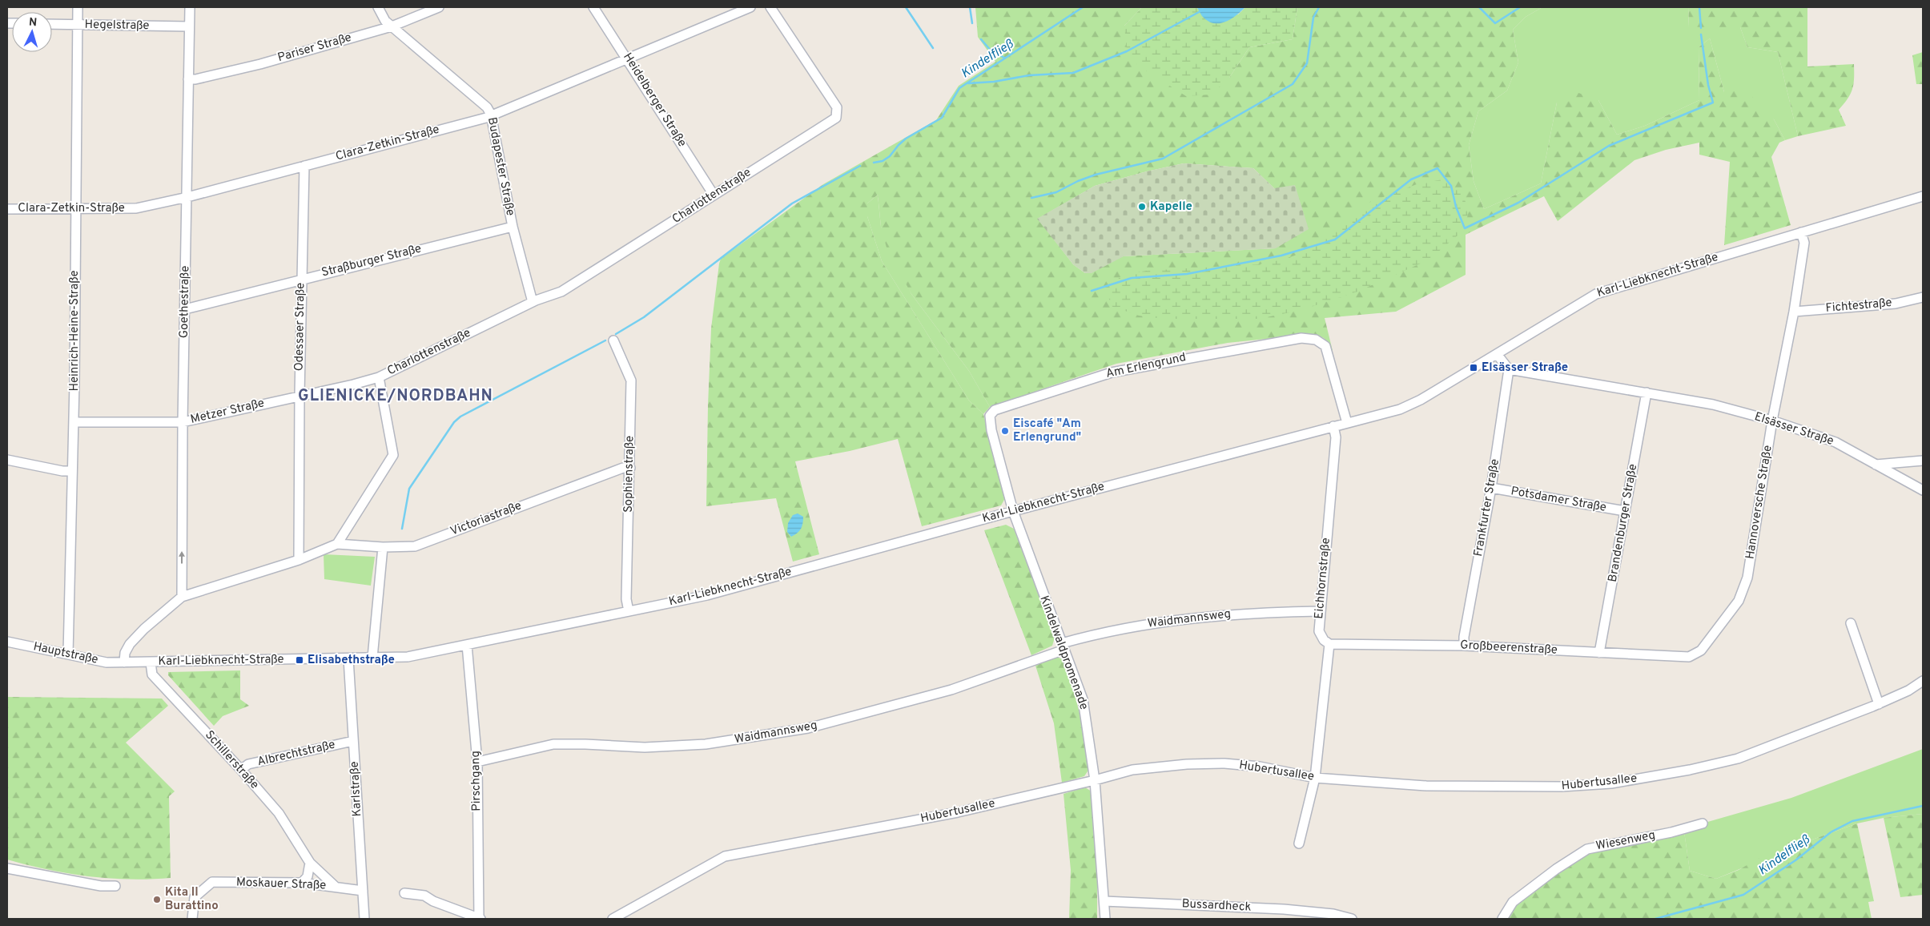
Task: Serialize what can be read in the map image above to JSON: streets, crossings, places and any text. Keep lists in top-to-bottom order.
{
  "streets": {
    "street": [
      "Hegelstraße",
      "Pariser Straße",
      "Heidelberger Straße",
      "Clara-Zetkin-Straße",
      "Budapester Straße",
      "Charlottenstraße",
      "Straßburger Straße",
      "Karl-Liebknecht-Straße",
      "Goethestraße",
      "Fichtestraße",
      "Odessaer Straße",
      "Heinrich-Heine-Straße",
      "Am Erlengrund",
      "Metzer Straße",
      "Elsässer Straße",
      "Sophienstraße",
      "Potsdamer Straße",
      "Hannoversche Straße",
      "Frankfurter Straße",
      "Victoriastraße",
      "Brandenburger Straße",
      "Eichhornstraße",
      "Waidmannsweg",
      "Großbeerenstraße",
      "Kindelwaldpromenade",
      "Hauptstraße",
      "Albrechtstraße",
      "Schillerstraße",
      "Hubertusallee",
      "Pirschgang",
      "Karlstraße",
      "Wiesenweg",
      "Moskauer Straße",
      "Bussardheck"
    ]
  },
  "crossings": [
    ["Hegelstraße", "Goethestraße"],
    ["Hegelstraße", "Heinrich-Heine-Straße"],
    ["Pariser Straße", "Budapester Straße"],
    ["Pariser Straße", "Goethestraße"],
    ["Heidelberger Straße", "Clara-Zetkin-Straße"],
    ["Heidelberger Straße", "Charlottenstraße"],
    ["Clara-Zetkin-Straße", "Budapester Straße"],
    ["Clara-Zetkin-Straße", "Goethestraße"],
    ["Clara-Zetkin-Straße", "Odessaer Straße"],
    ["Clara-Zetkin-Straße", "Heinrich-Heine-Straße"],
    ["Budapester Straße", "Charlottenstraße"],
    ["Budapester Straße", "Straßburger Straße"],
    ["Charlottenstraße", "Metzer Straße"],
    ["Charlottenstraße", "Victoriastraße"],
    ["Straßburger Straße", "Goethestraße"],
    ["Straßburger Straße", "Odessaer Straße"],
    ["Karl-Liebknecht-Straße", "Am Erlengrund"],
    ["Karl-Liebknecht-Straße", "Sophienstraße"],
    ["Karl-Liebknecht-Straße", "Hannoversche Straße"],
    ["Karl-Liebknecht-Straße", "Eichhornstraße"],
    ["Karl-Liebknecht-Straße", "Kindelwaldpromenade"],
    ["Karl-Liebknecht-Straße", "Hauptstraße"],
    ["Karl-Liebknecht-Straße", "Schillerstraße"],
    ["Karl-Liebknecht-Straße", "Pirschgang"],
    ["Karl-Liebknecht-Straße", "Karlstraße"],
    ["Goethestraße", "Metzer Straße"],
    ["Fichtestraße", "Hannoversche Straße"],
    ["Odessaer Straße", "Metzer Straße"],
    ["Heinrich-Heine-Straße", "Metzer Straße"],
    ["Heinrich-Heine-Straße", "Hauptstraße"],
    ["Am Erlengrund", "Kindelwaldpromenade"],
    ["Elsässer Straße", "Hannoversche Straße"],
    ["Elsässer Straße", "Frankfurter Straße"],
    ["Elsässer Straße", "Brandenburger Straße"],
    ["Sophienstraße", "Victoriastraße"],
    ["Potsdamer Straße", "Frankfurter Straße"],
    ["Potsdamer Straße", "Brandenburger Straße"],
    ["Hannoversche Straße", "Großbeerenstraße"],
    ["Frankfurter Straße", "Großbeerenstraße"],
    ["Brandenburger Straße", "Großbeerenstraße"],
    ["Eichhornstraße", "Waidmannsweg"],
    ["Eichhornstraße", "Großbeerenstraße"],
    ["Waidmannsweg", "Kindelwaldpromenade"],
    ["Waidmannsweg", "Pirschgang"],
    ["Kindelwaldpromenade", "Hubertusallee"],
    ["Kindelwaldpromenade", "Bussardheck"],
    ["Albrechtstraße", "Schillerstraße"],
    ["Albrechtstraße", "Karlstraße"],
    ["Schillerstraße", "Moskauer Straße"],
    ["Karlstraße", "Moskauer Straße"]
  ],
  "districts": ["GLIENICKE/NORDBAHN"],
  "water": ["Kindelfließ"],
  "places": {
    "other": ["Kapelle", "Eiscafé \"Am Erlengrund\"", "Kita II Burattino"],
    "transit": ["Elsässer Straße", "Elisabethstraße"]
  },
  "north": "top"
}
